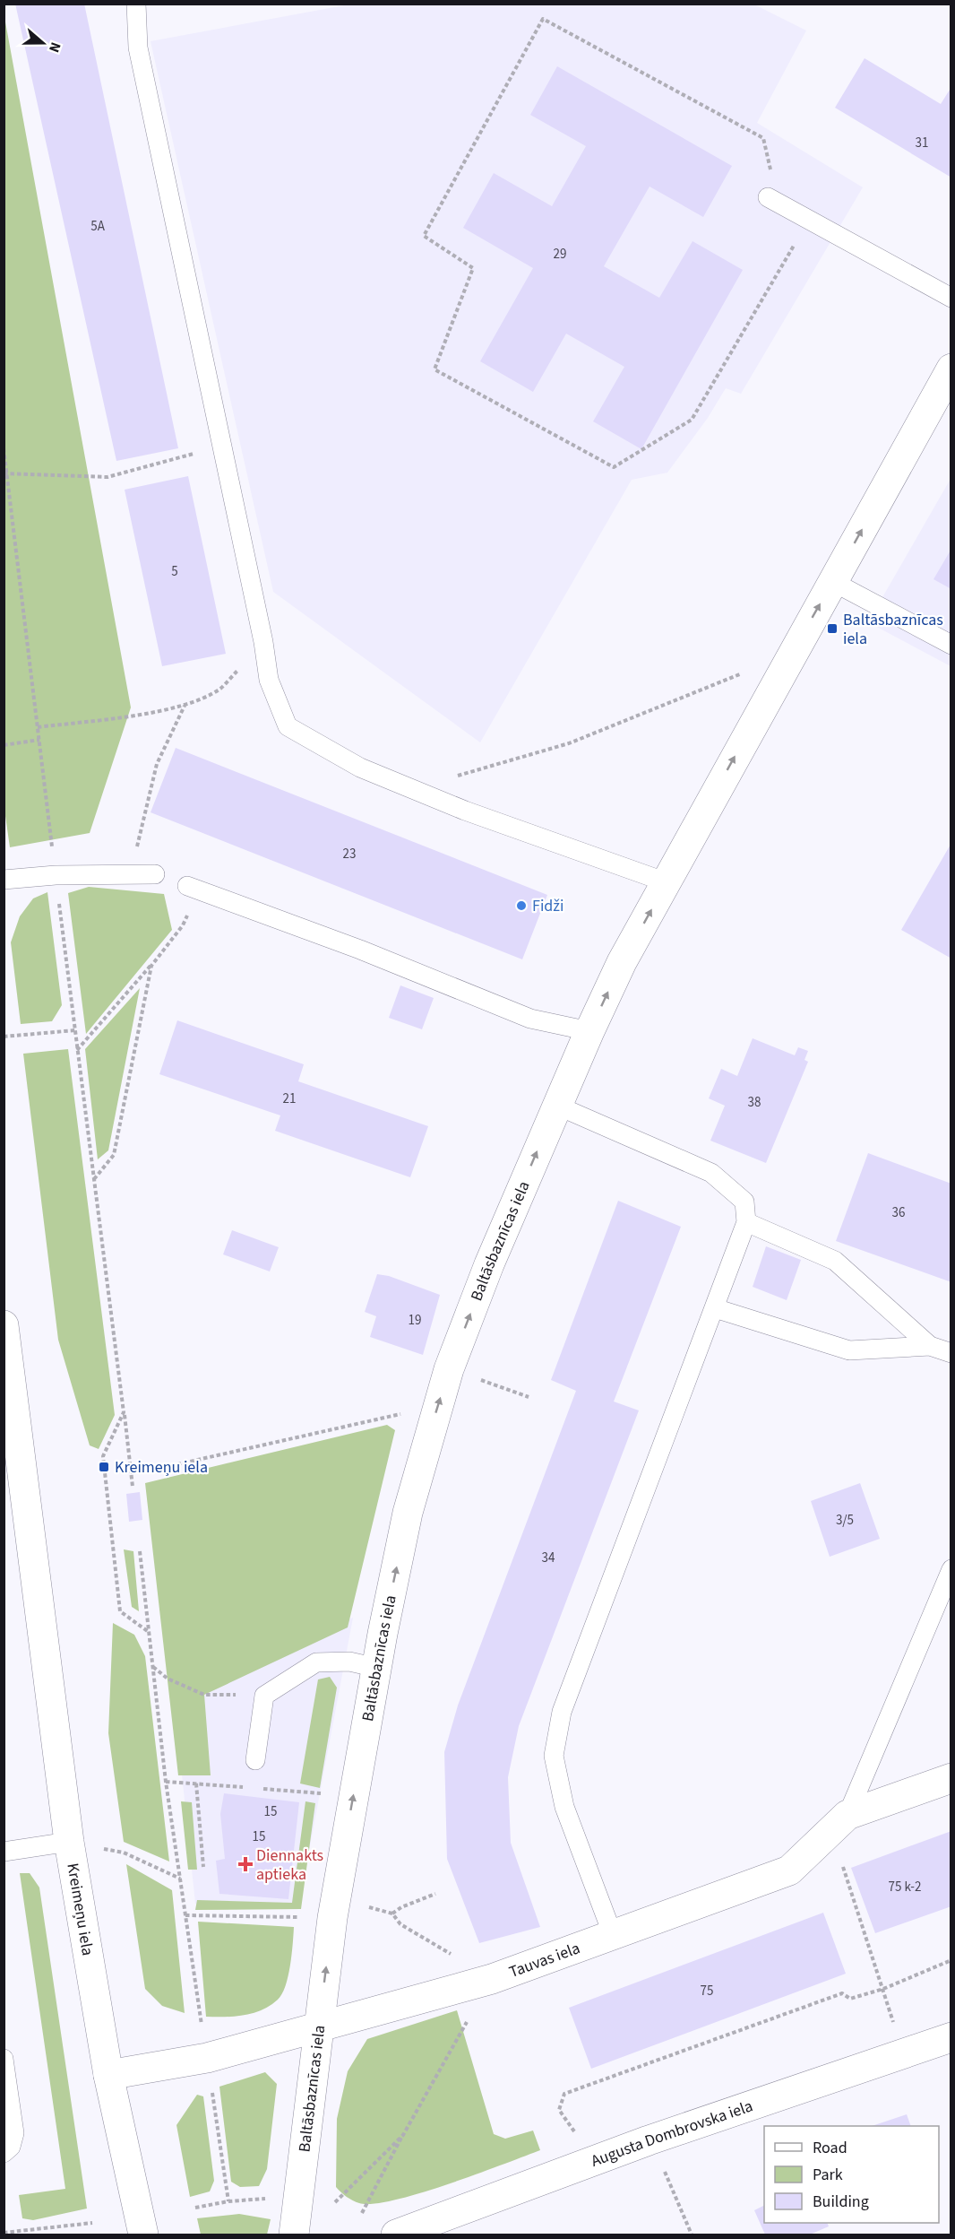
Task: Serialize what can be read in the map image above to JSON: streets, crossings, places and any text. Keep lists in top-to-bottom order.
{
  "streets": {
    "street": [
      "Baltāsbaznīcas iela",
      "Kreimeņu iela",
      "Tauvas iela",
      "Augusta Dombrovska iela"
    ]
  },
  "crossings": [
    ["Baltāsbaznīcas iela", "Tauvas iela"],
    ["Kreimeņu iela", "Tauvas iela"]
  ],
  "one_way": ["Baltāsbaznīcas iela"],
  "places": {
    "transit": ["Baltāsbaznīcas iela", "Kreimeņu iela"],
    "other": ["Fidži"],
    "health": ["Diennakts aptieka"]
  },
  "house_numbers": [
    "31",
    "5A",
    "29",
    "5",
    "23",
    "21",
    "38",
    "36",
    "19",
    "3/5",
    "34",
    "15",
    "15",
    "75 k-2",
    "75"
  ],
  "legend": ["Road", "Park", "Building"],
  "north": "right"
}
